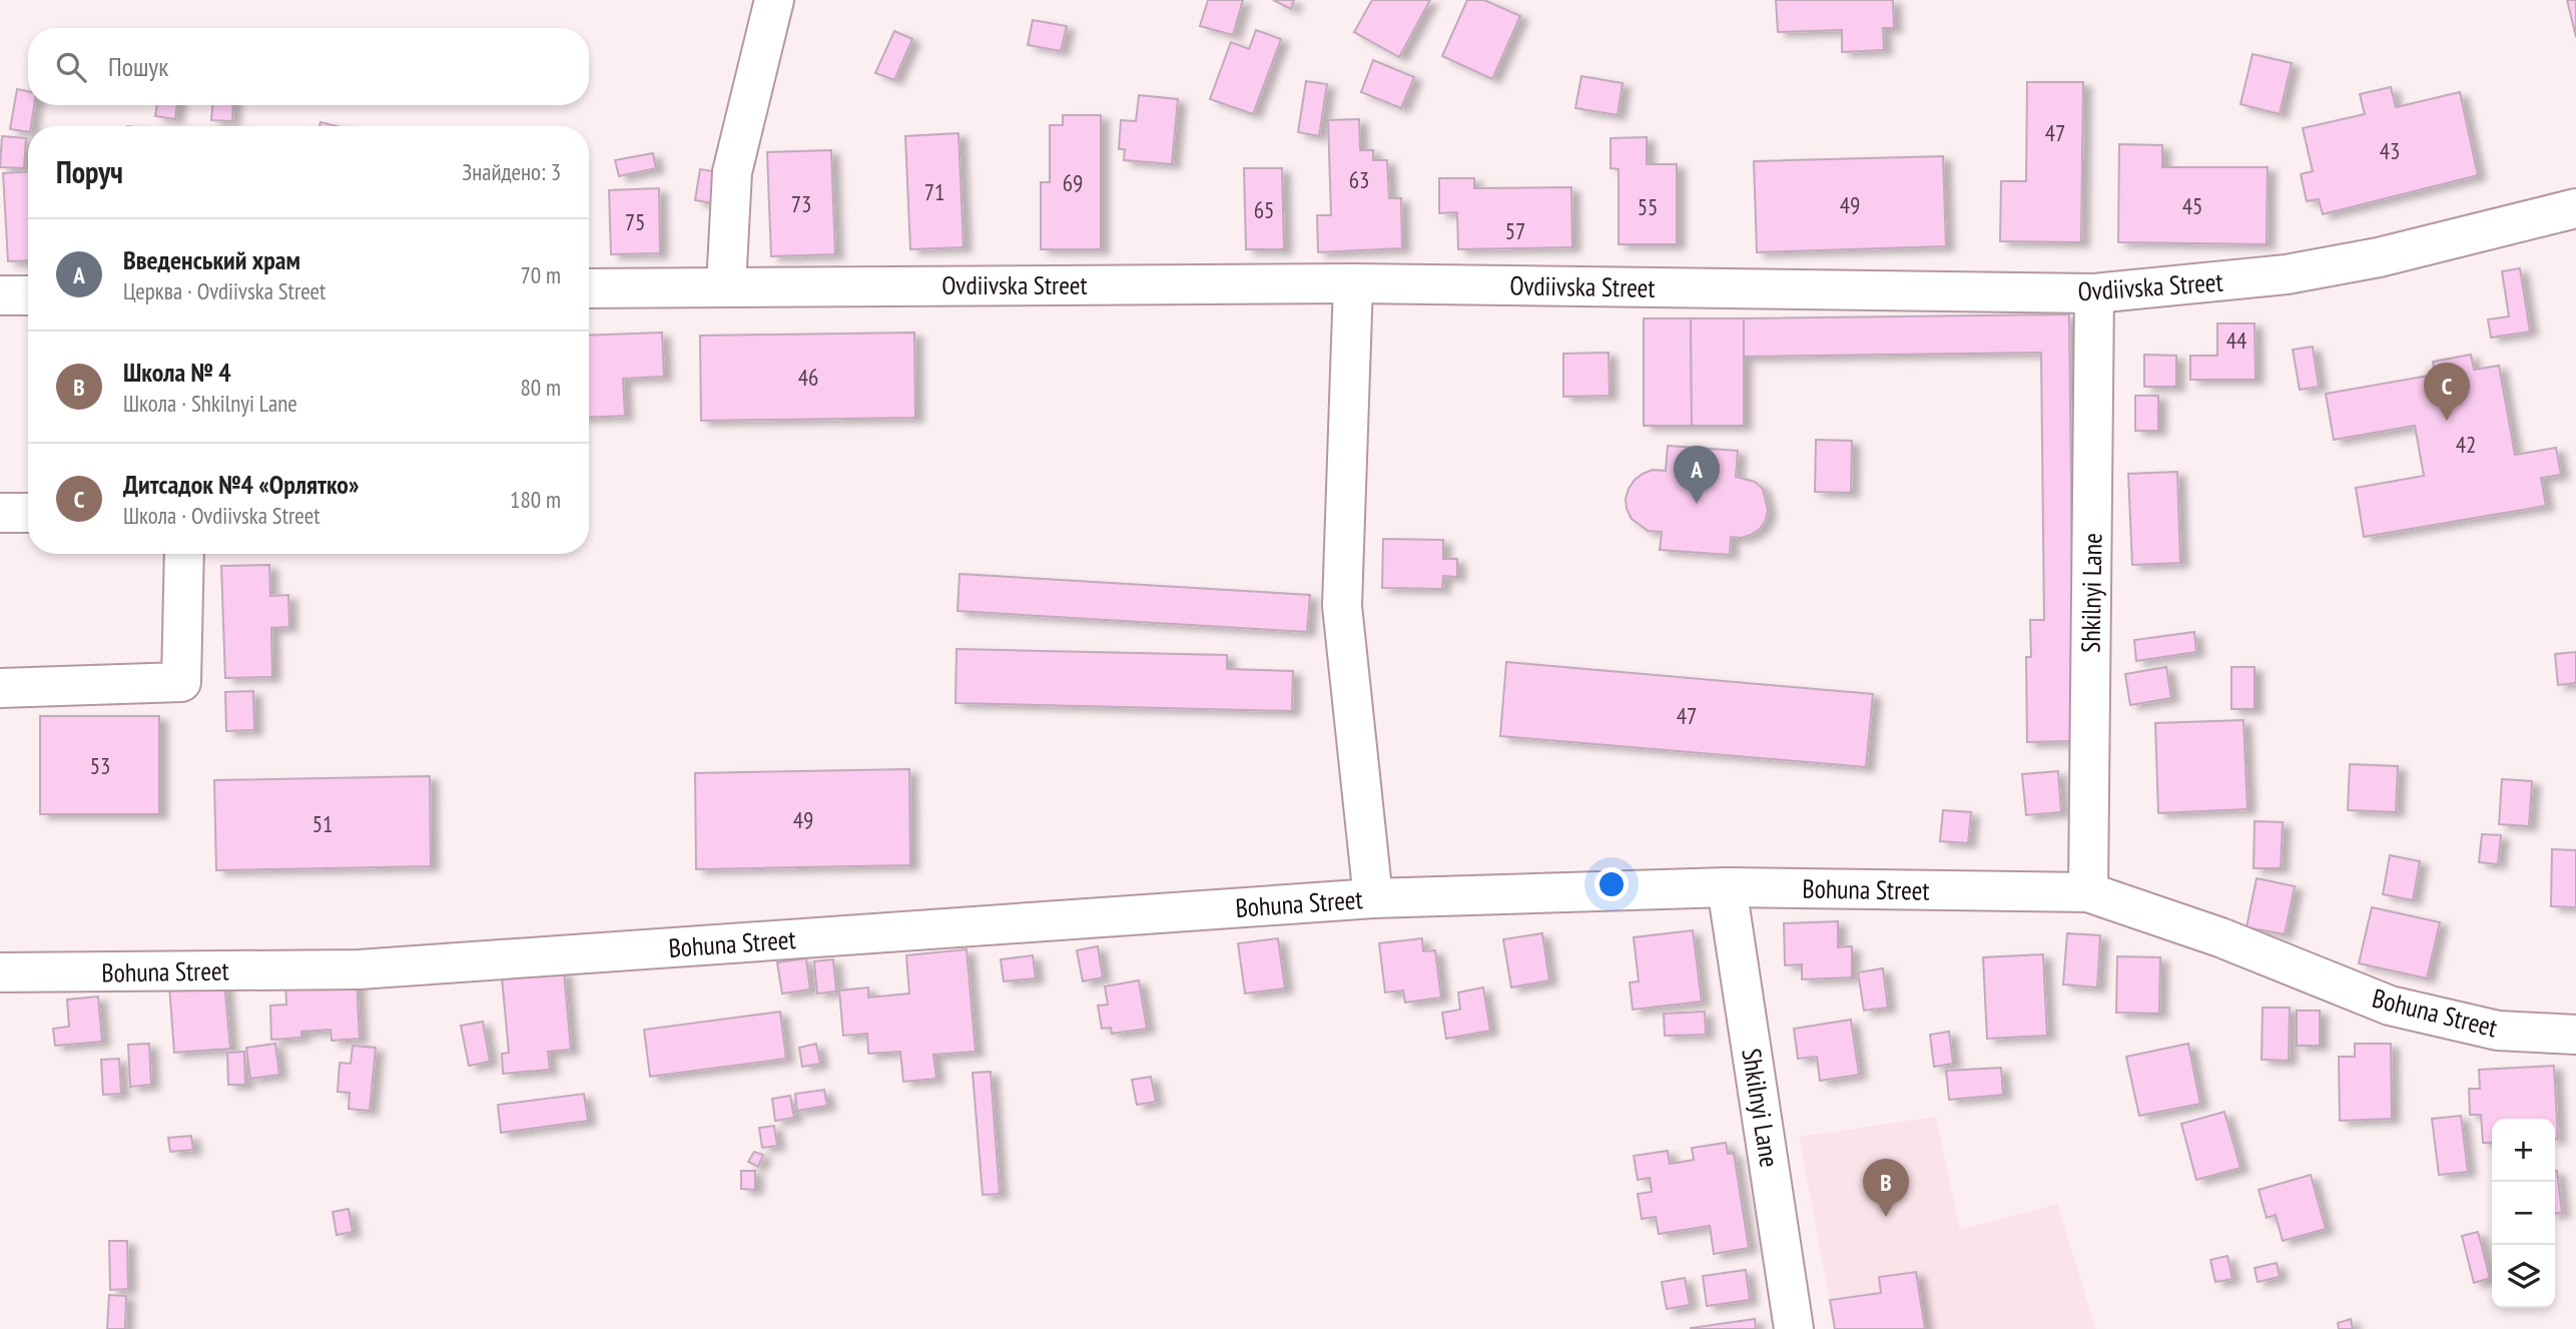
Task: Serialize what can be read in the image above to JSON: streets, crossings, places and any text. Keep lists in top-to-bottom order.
{
  "streets": {
    "street": ["Ovdiivska Street", "Shkilnyi Lane", "Bohuna Street"]
  },
  "crossings": [
    ["Ovdiivska Street", "Shkilnyi Lane"],
    ["Shkilnyi Lane", "Bohuna Street"]
  ],
  "house_numbers": [
    "47",
    "43",
    "63",
    "69",
    "71",
    "73",
    "49",
    "45",
    "55",
    "65",
    "75",
    "57",
    "44",
    "46",
    "42",
    "47",
    "53",
    "49",
    "51"
  ],
  "page": {
    "search": "Пошук",
    "heading": ["Поруч", "Знайдено: 3"],
    "list": [
      {
        "mark": "A",
        "name": "Введенський храм",
        "note": "Церква · Ovdiivska Street",
        "value": "70 m"
      },
      {
        "mark": "B",
        "name": "Школа № 4",
        "note": "Школа · Shkilnyi Lane",
        "value": "80 m"
      },
      {
        "mark": "C",
        "name": "Дитсадок №4 «Орлятко»",
        "note": "Школа · Ovdiivska Street",
        "value": "180 m"
      }
    ],
    "pins": ["C", "A", "B"],
    "map_buttons": ["+", "−"]
  }
}
